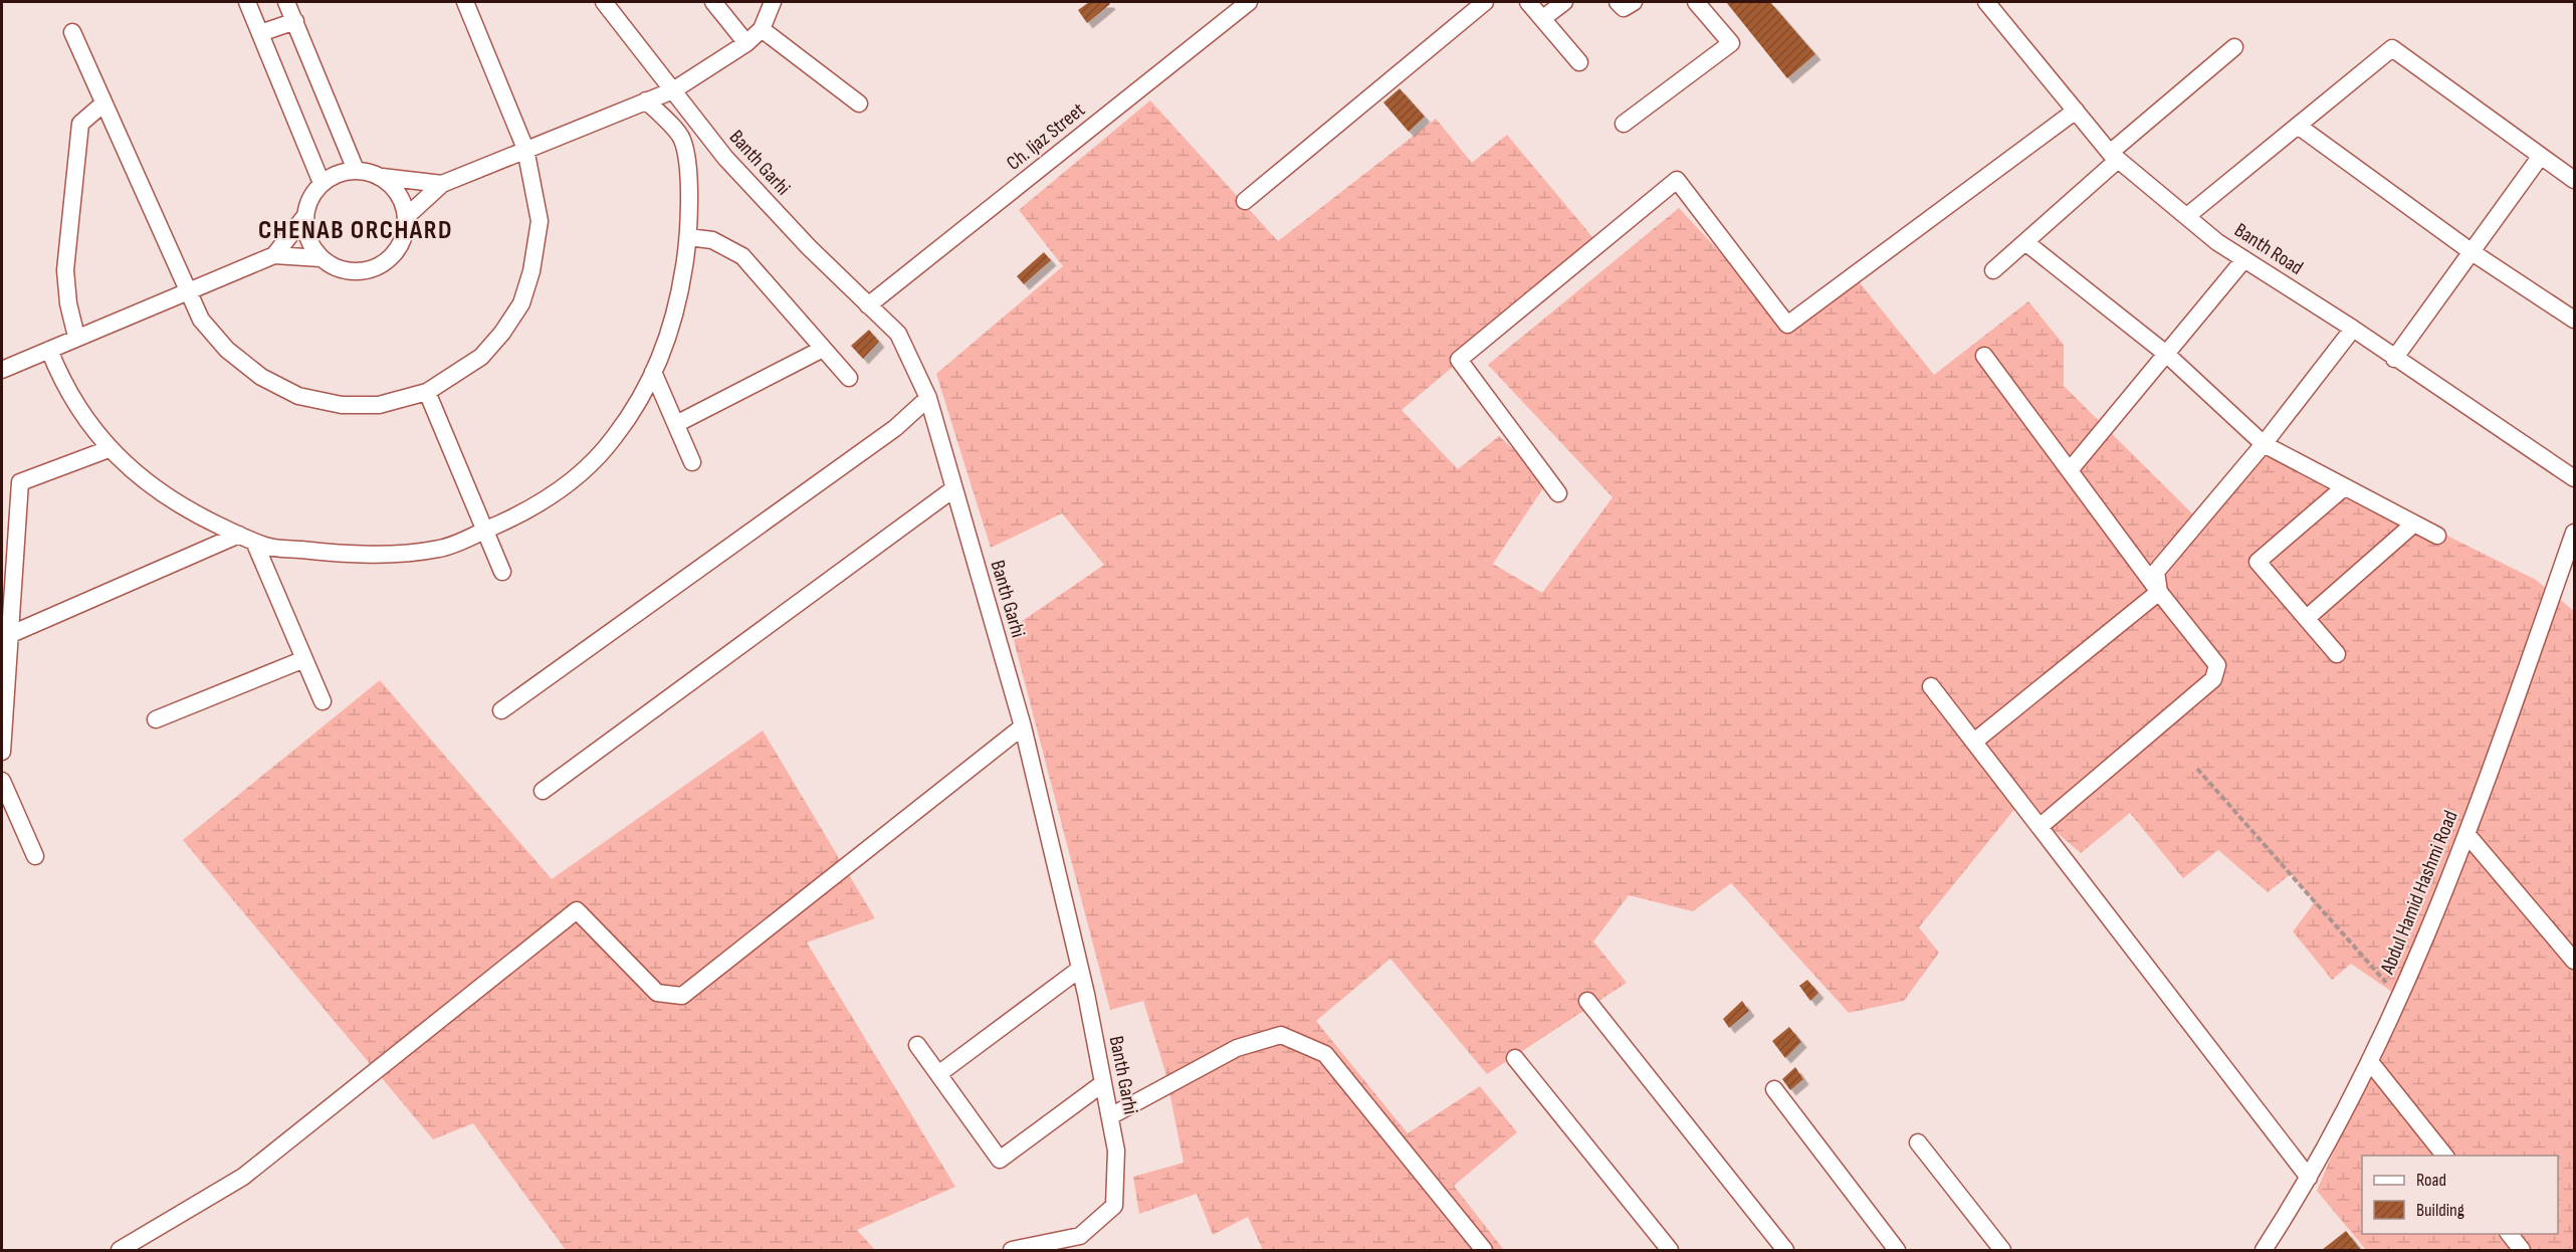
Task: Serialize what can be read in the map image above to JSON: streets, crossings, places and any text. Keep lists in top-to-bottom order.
{
  "streets": {
    "street": [
      "Ch. Ijaz Street",
      "Banth Garhi",
      "Banth Road",
      "Abdul Hamid Hashmi Road"
    ]
  },
  "crossings": [
    ["Ch. Ijaz Street", "Banth Garhi"]
  ],
  "districts": ["CHENAB ORCHARD"],
  "legend": ["Road", "Building"]
}
